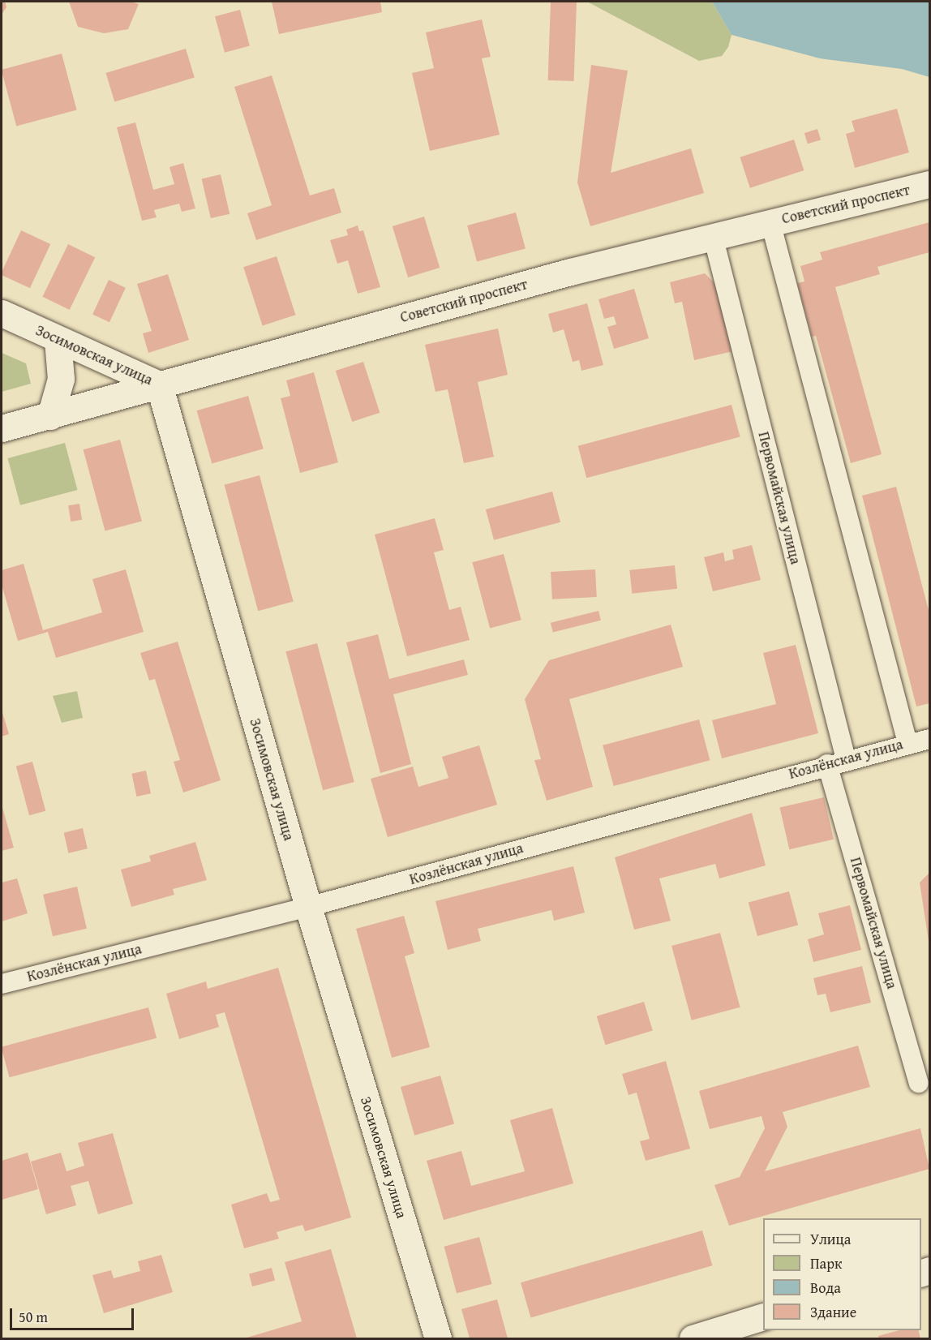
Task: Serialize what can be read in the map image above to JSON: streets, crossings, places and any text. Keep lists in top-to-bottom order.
{
  "streets": {
    "street": [
      "Советский проспект",
      "Зосимовская улица",
      "Первомайская улица",
      "Козлёнская улица"
    ]
  },
  "crossings": [
    ["Советский проспект", "Зосимовская улица"],
    ["Советский проспект", "Первомайская улица"],
    ["Зосимовская улица", "Козлёнская улица"],
    ["Первомайская улица", "Козлёнская улица"]
  ],
  "legend": [
    "Улица",
    "Парк",
    "Вода",
    "Здание"
  ],
  "scale_bar": "50 m"
}
